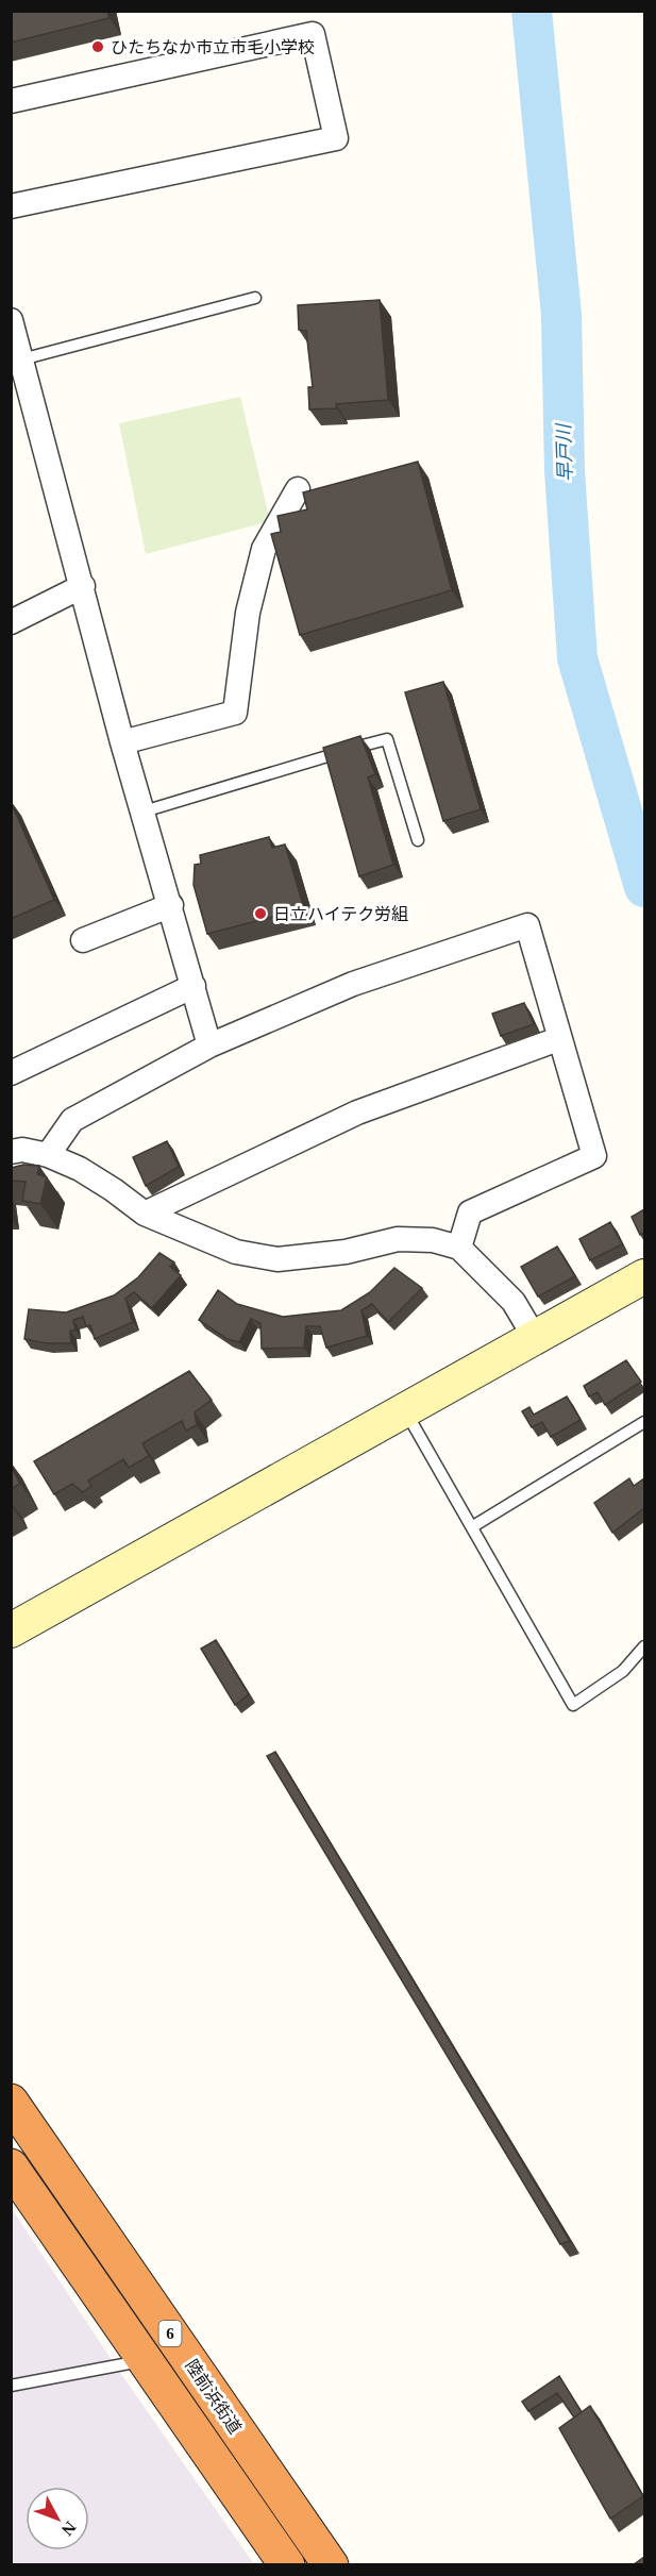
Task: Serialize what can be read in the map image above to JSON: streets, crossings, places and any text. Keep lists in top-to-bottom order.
{
  "streets": {
    "highway": ["6", "陸前浜街道"]
  },
  "water": ["早戸川"],
  "places": ["ひたちなか市立市毛小学校", "日立ハイテク労組"],
  "north": "bottom right"
}
